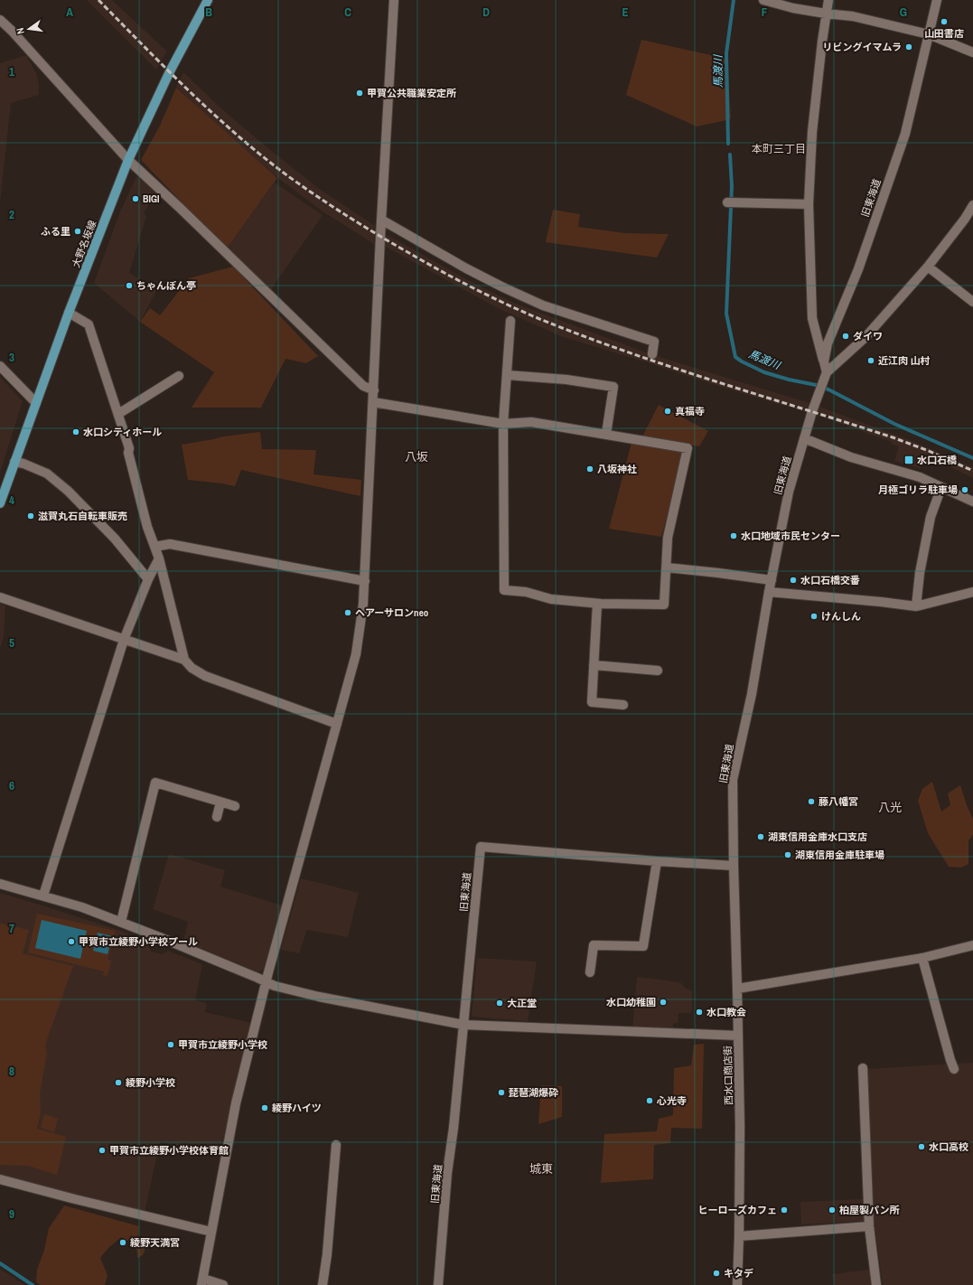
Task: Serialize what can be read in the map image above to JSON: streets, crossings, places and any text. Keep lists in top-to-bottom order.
{
  "streets": {
    "main road": ["大野名坂線"],
    "street": ["旧東海道", "西水口商店街"]
  },
  "crossings": [
    ["旧東海道", "西水口商店街"]
  ],
  "districts": [
    "本町三丁目",
    "八坂",
    "八光",
    "城東"
  ],
  "water": ["馬渡川"],
  "places": {
    "other": [
      "山田書店",
      "リビングイマムラ",
      "甲賀公共職業安定所",
      "BIGI",
      "ふる里",
      "ちゃんぽん亭",
      "ダイワ",
      "近江肉 山村",
      "真福寺",
      "水口シティホール",
      "八坂神社",
      "月極ゴリラ駐車場",
      "滋賀丸石自転車販売",
      "水口地域市民センター",
      "水口石橋交番",
      "ヘアーサロンneo",
      "けんしん",
      "藤八幡宮",
      "湖東信用金庫水口支店",
      "湖東信用金庫駐車場",
      "甲賀市立綾野小学校プール",
      "水口幼稚園",
      "大正堂",
      "水口教会",
      "甲賀市立綾野小学校",
      "綾野小学校",
      "琵琶湖爆砕",
      "心光寺",
      "綾野ハイツ",
      "水口高校",
      "甲賀市立綾野小学校体育館",
      "ヒーローズカフェ",
      "柏屋製パン所",
      "綾野天満宮",
      "キタデ"
    ],
    "transit": ["水口石橋"]
  },
  "north": "left",
  "grid": {
    "columns": [
      "A",
      "B",
      "C",
      "D",
      "E",
      "F",
      "G"
    ],
    "rows": [
      "1",
      "2",
      "3",
      "4",
      "5",
      "6",
      "7",
      "8",
      "9"
    ]
  }
}
